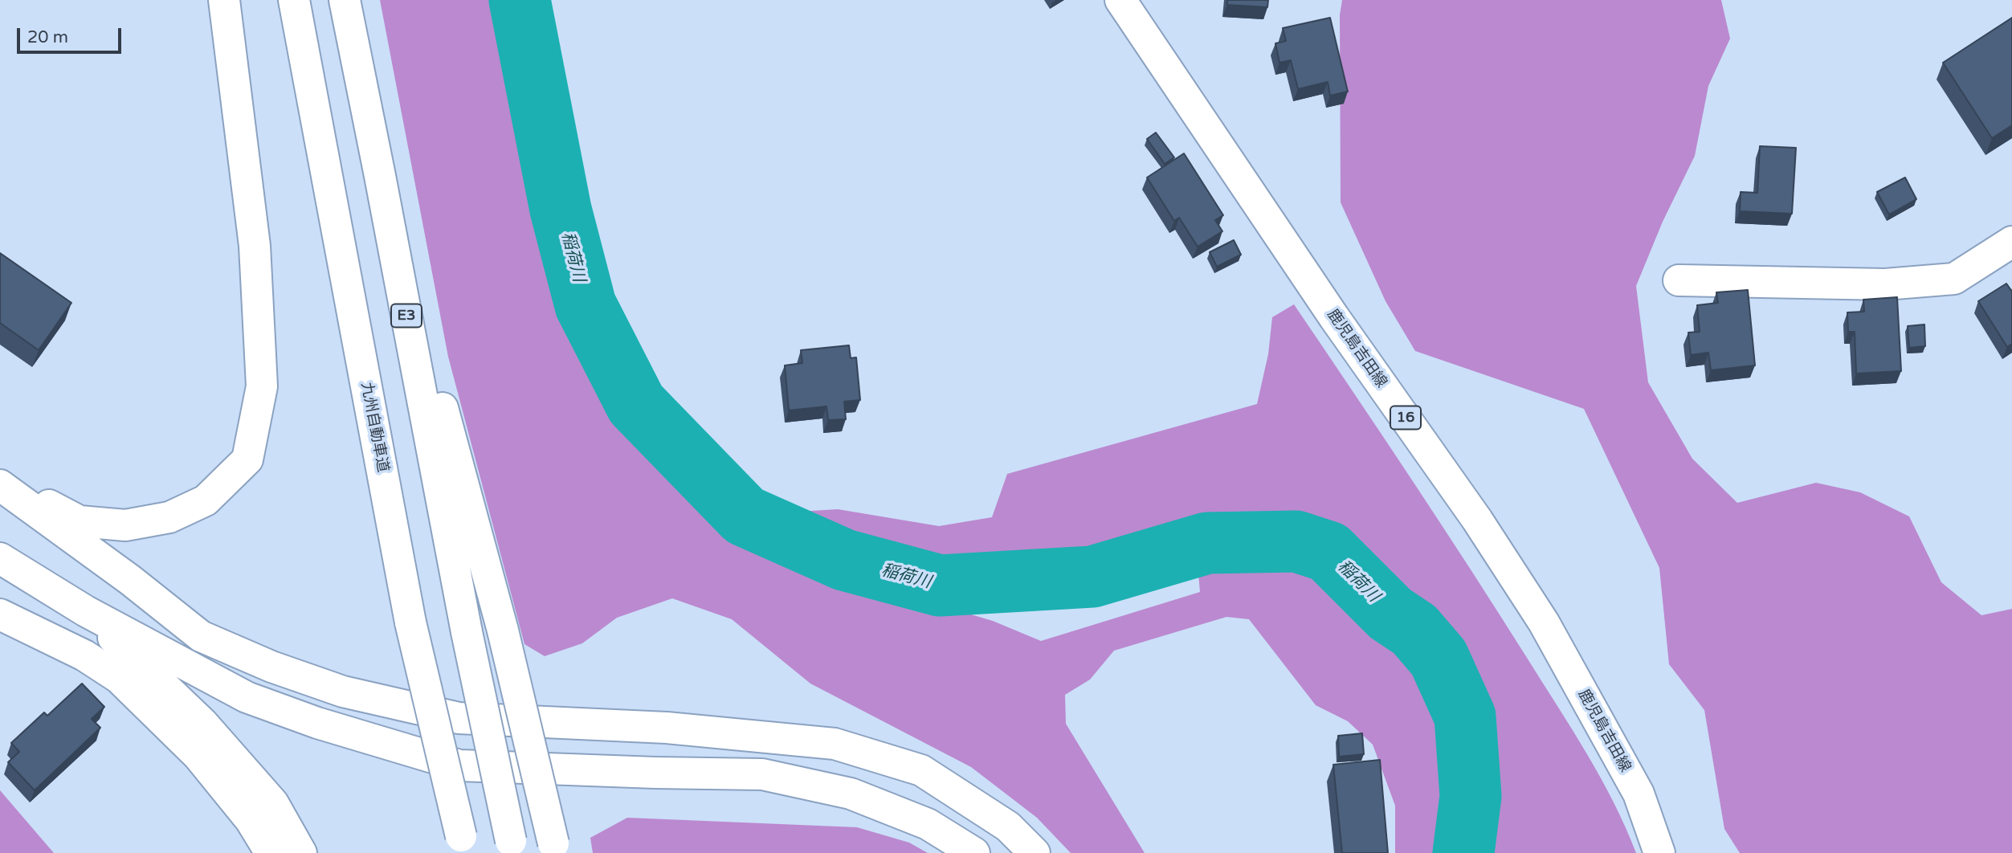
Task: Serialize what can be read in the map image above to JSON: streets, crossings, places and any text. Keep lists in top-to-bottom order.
{
  "streets": {
    "main road": [
      "E3",
      "鹿児島吉田線",
      "16",
      "九州自動車道"
    ]
  },
  "water": ["稲荷川"],
  "scale_bar": "20 m"
}
